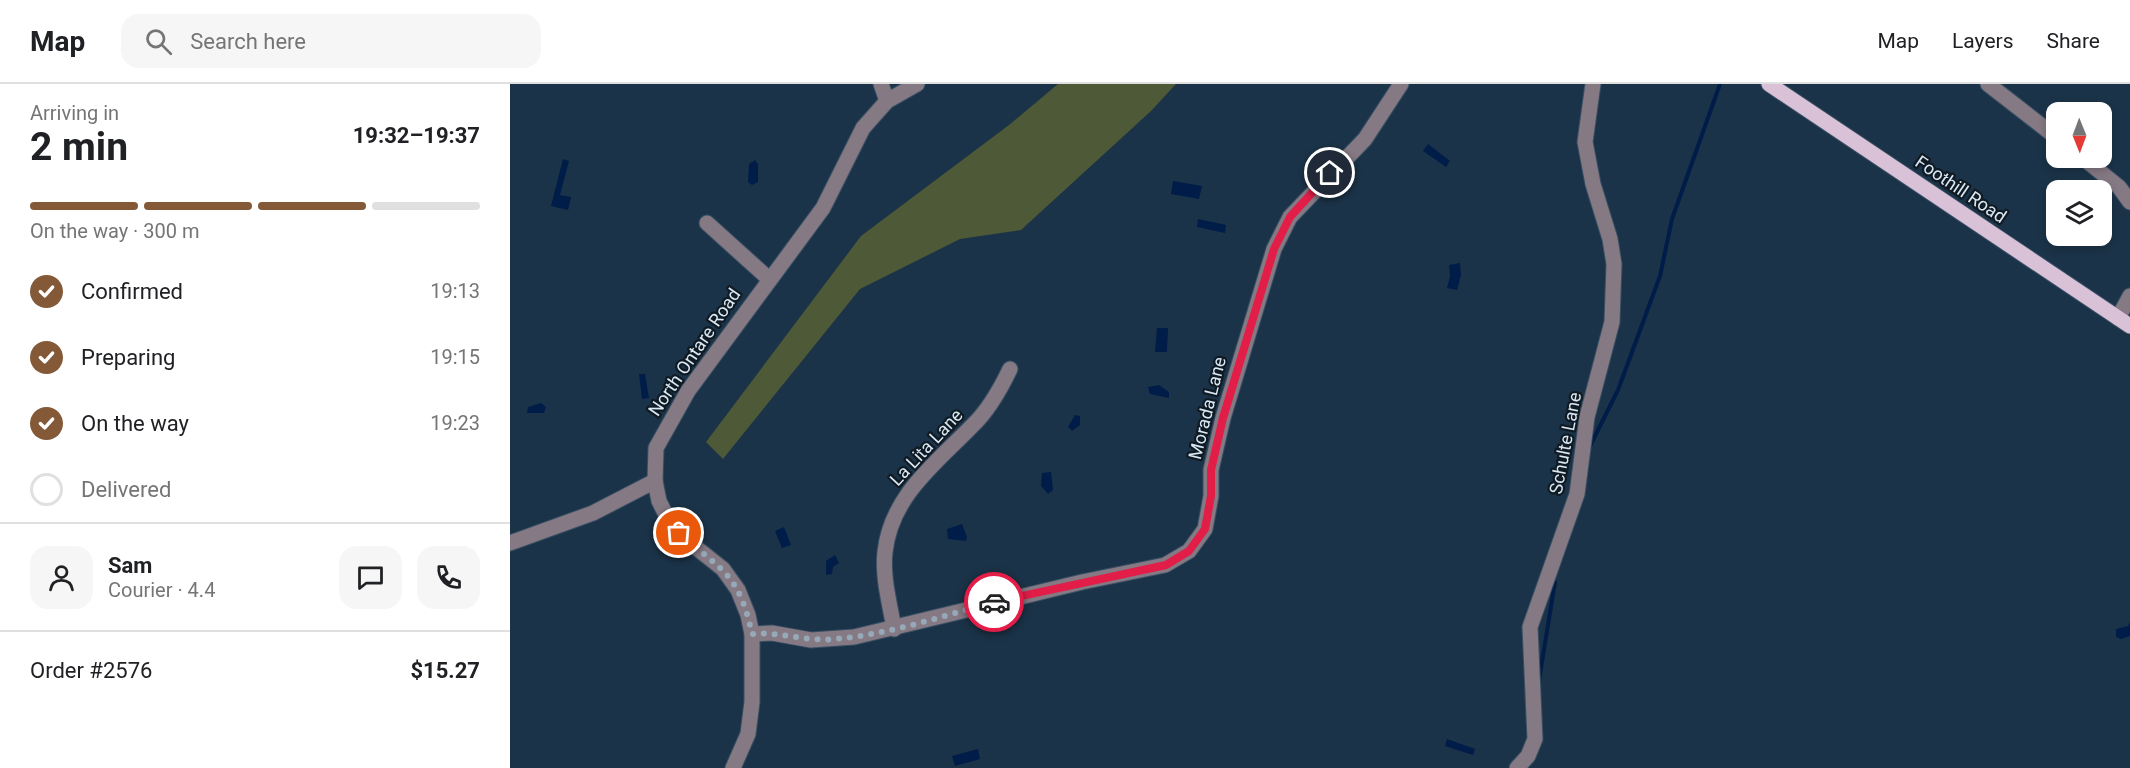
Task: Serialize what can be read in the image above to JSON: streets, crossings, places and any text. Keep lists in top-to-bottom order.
{
  "streets": {
    "main road": ["Foothill Road"],
    "street": [
      "North Ontare Road",
      "Morada Lane",
      "Schulte Lane",
      "La Lita Lane"
    ]
  },
  "crossings": [
    ["North Ontare Road", "Morada Lane"],
    ["Morada Lane", "La Lita Lane"]
  ],
  "north": "bottom",
  "page": {
    "header": "Map",
    "search": "Search here",
    "nav": ["Map", "Layers", "Share"],
    "heading": ["2 min", "Arriving in", "19:32–19:37"],
    "panel": [
      "Sam",
      "Courier · 4.4",
      "Order #2576",
      "$15.27"
    ],
    "bar": "On the way · 300 m",
    "list": [
      ["Confirmed", "19:13"],
      ["Preparing", "19:15"],
      ["On the way", "19:23"],
      "Delivered"
    ]
  }
}
